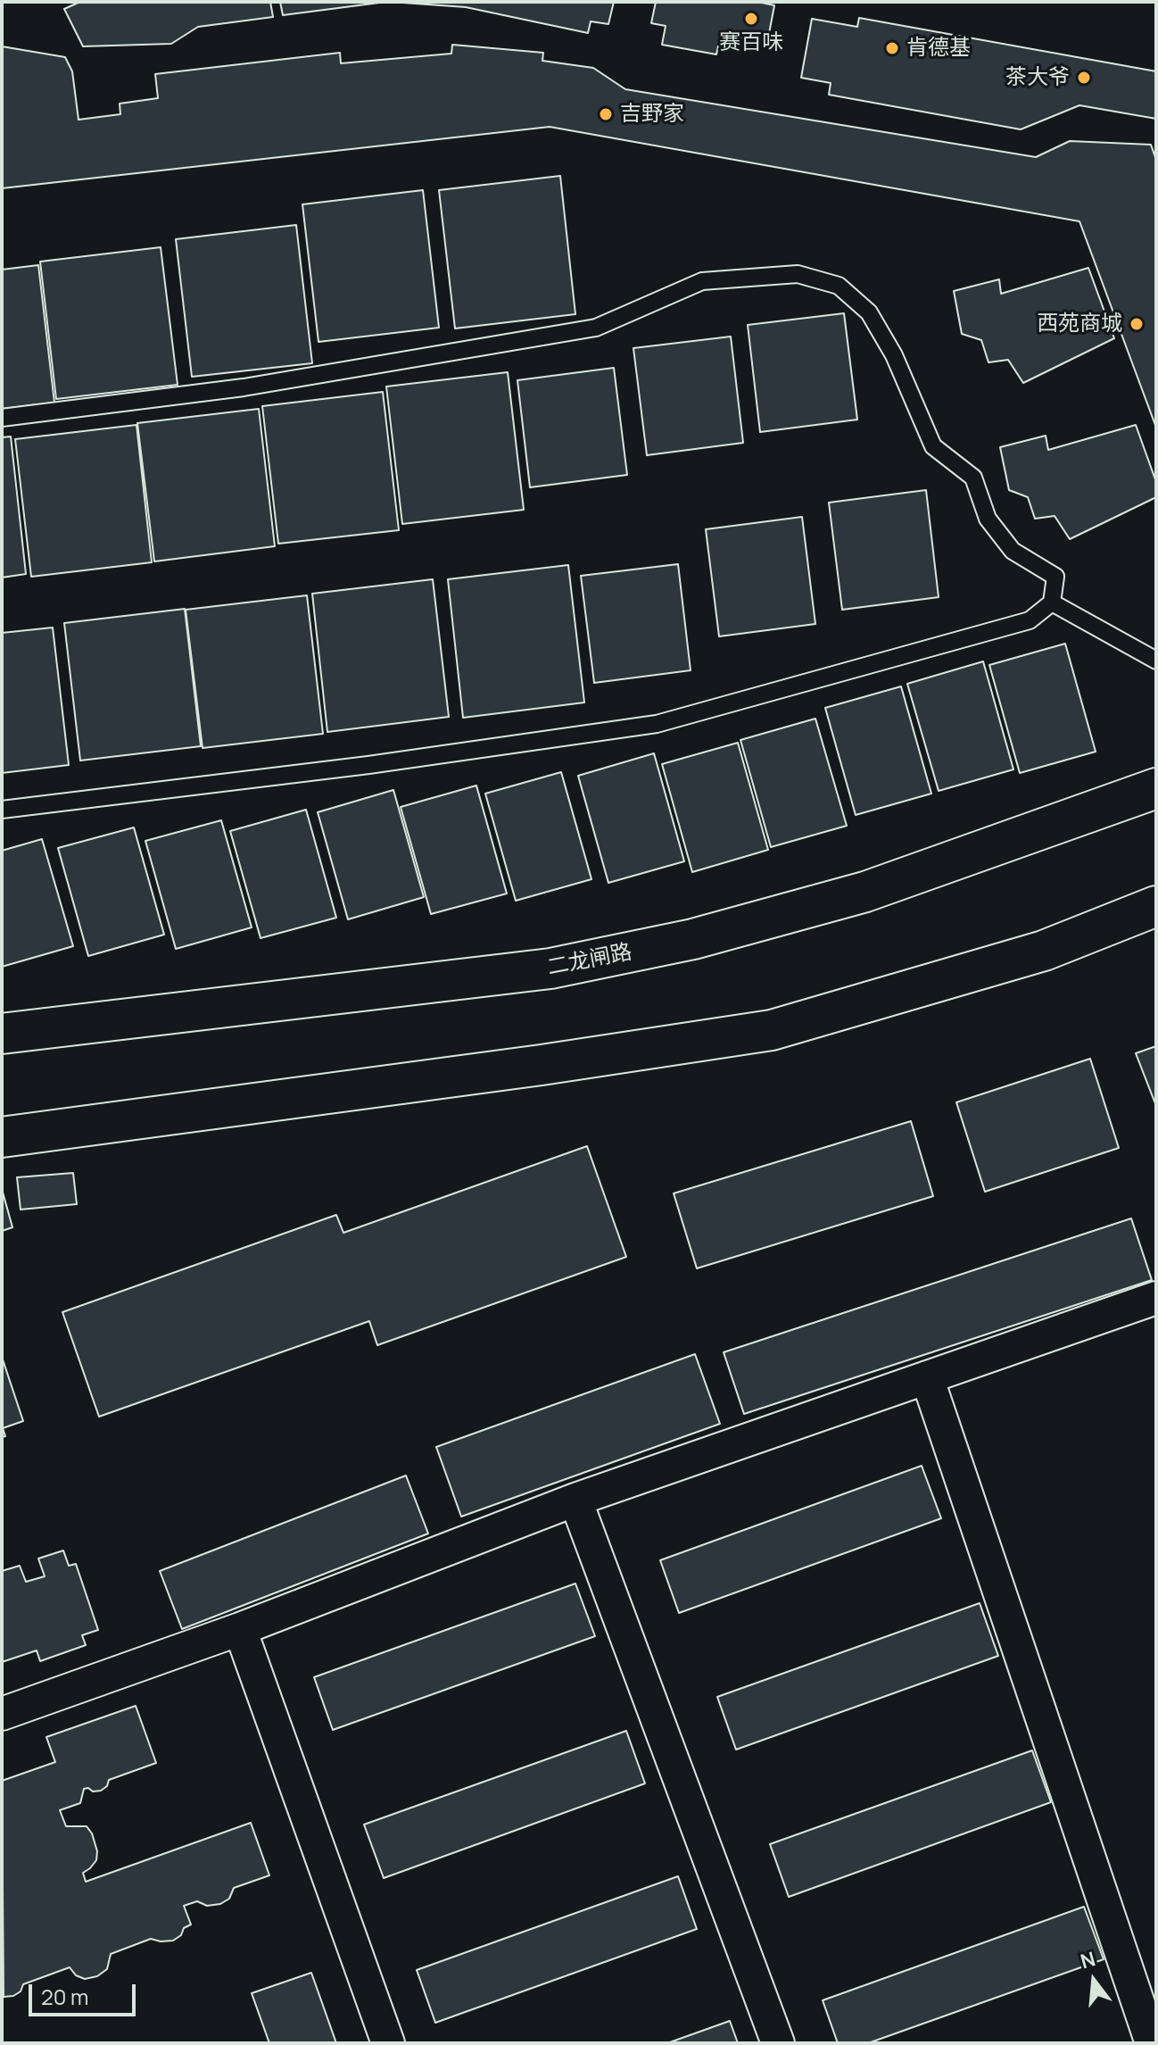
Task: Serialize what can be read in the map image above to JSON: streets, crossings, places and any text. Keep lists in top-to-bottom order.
{
  "streets": {
    "main road": ["二龙闸路"]
  },
  "places": [
    "赛百味",
    "肯德基",
    "茶大爷",
    "吉野家",
    "西苑商城"
  ],
  "scale_bar": "20 m",
  "north": "top"
}
